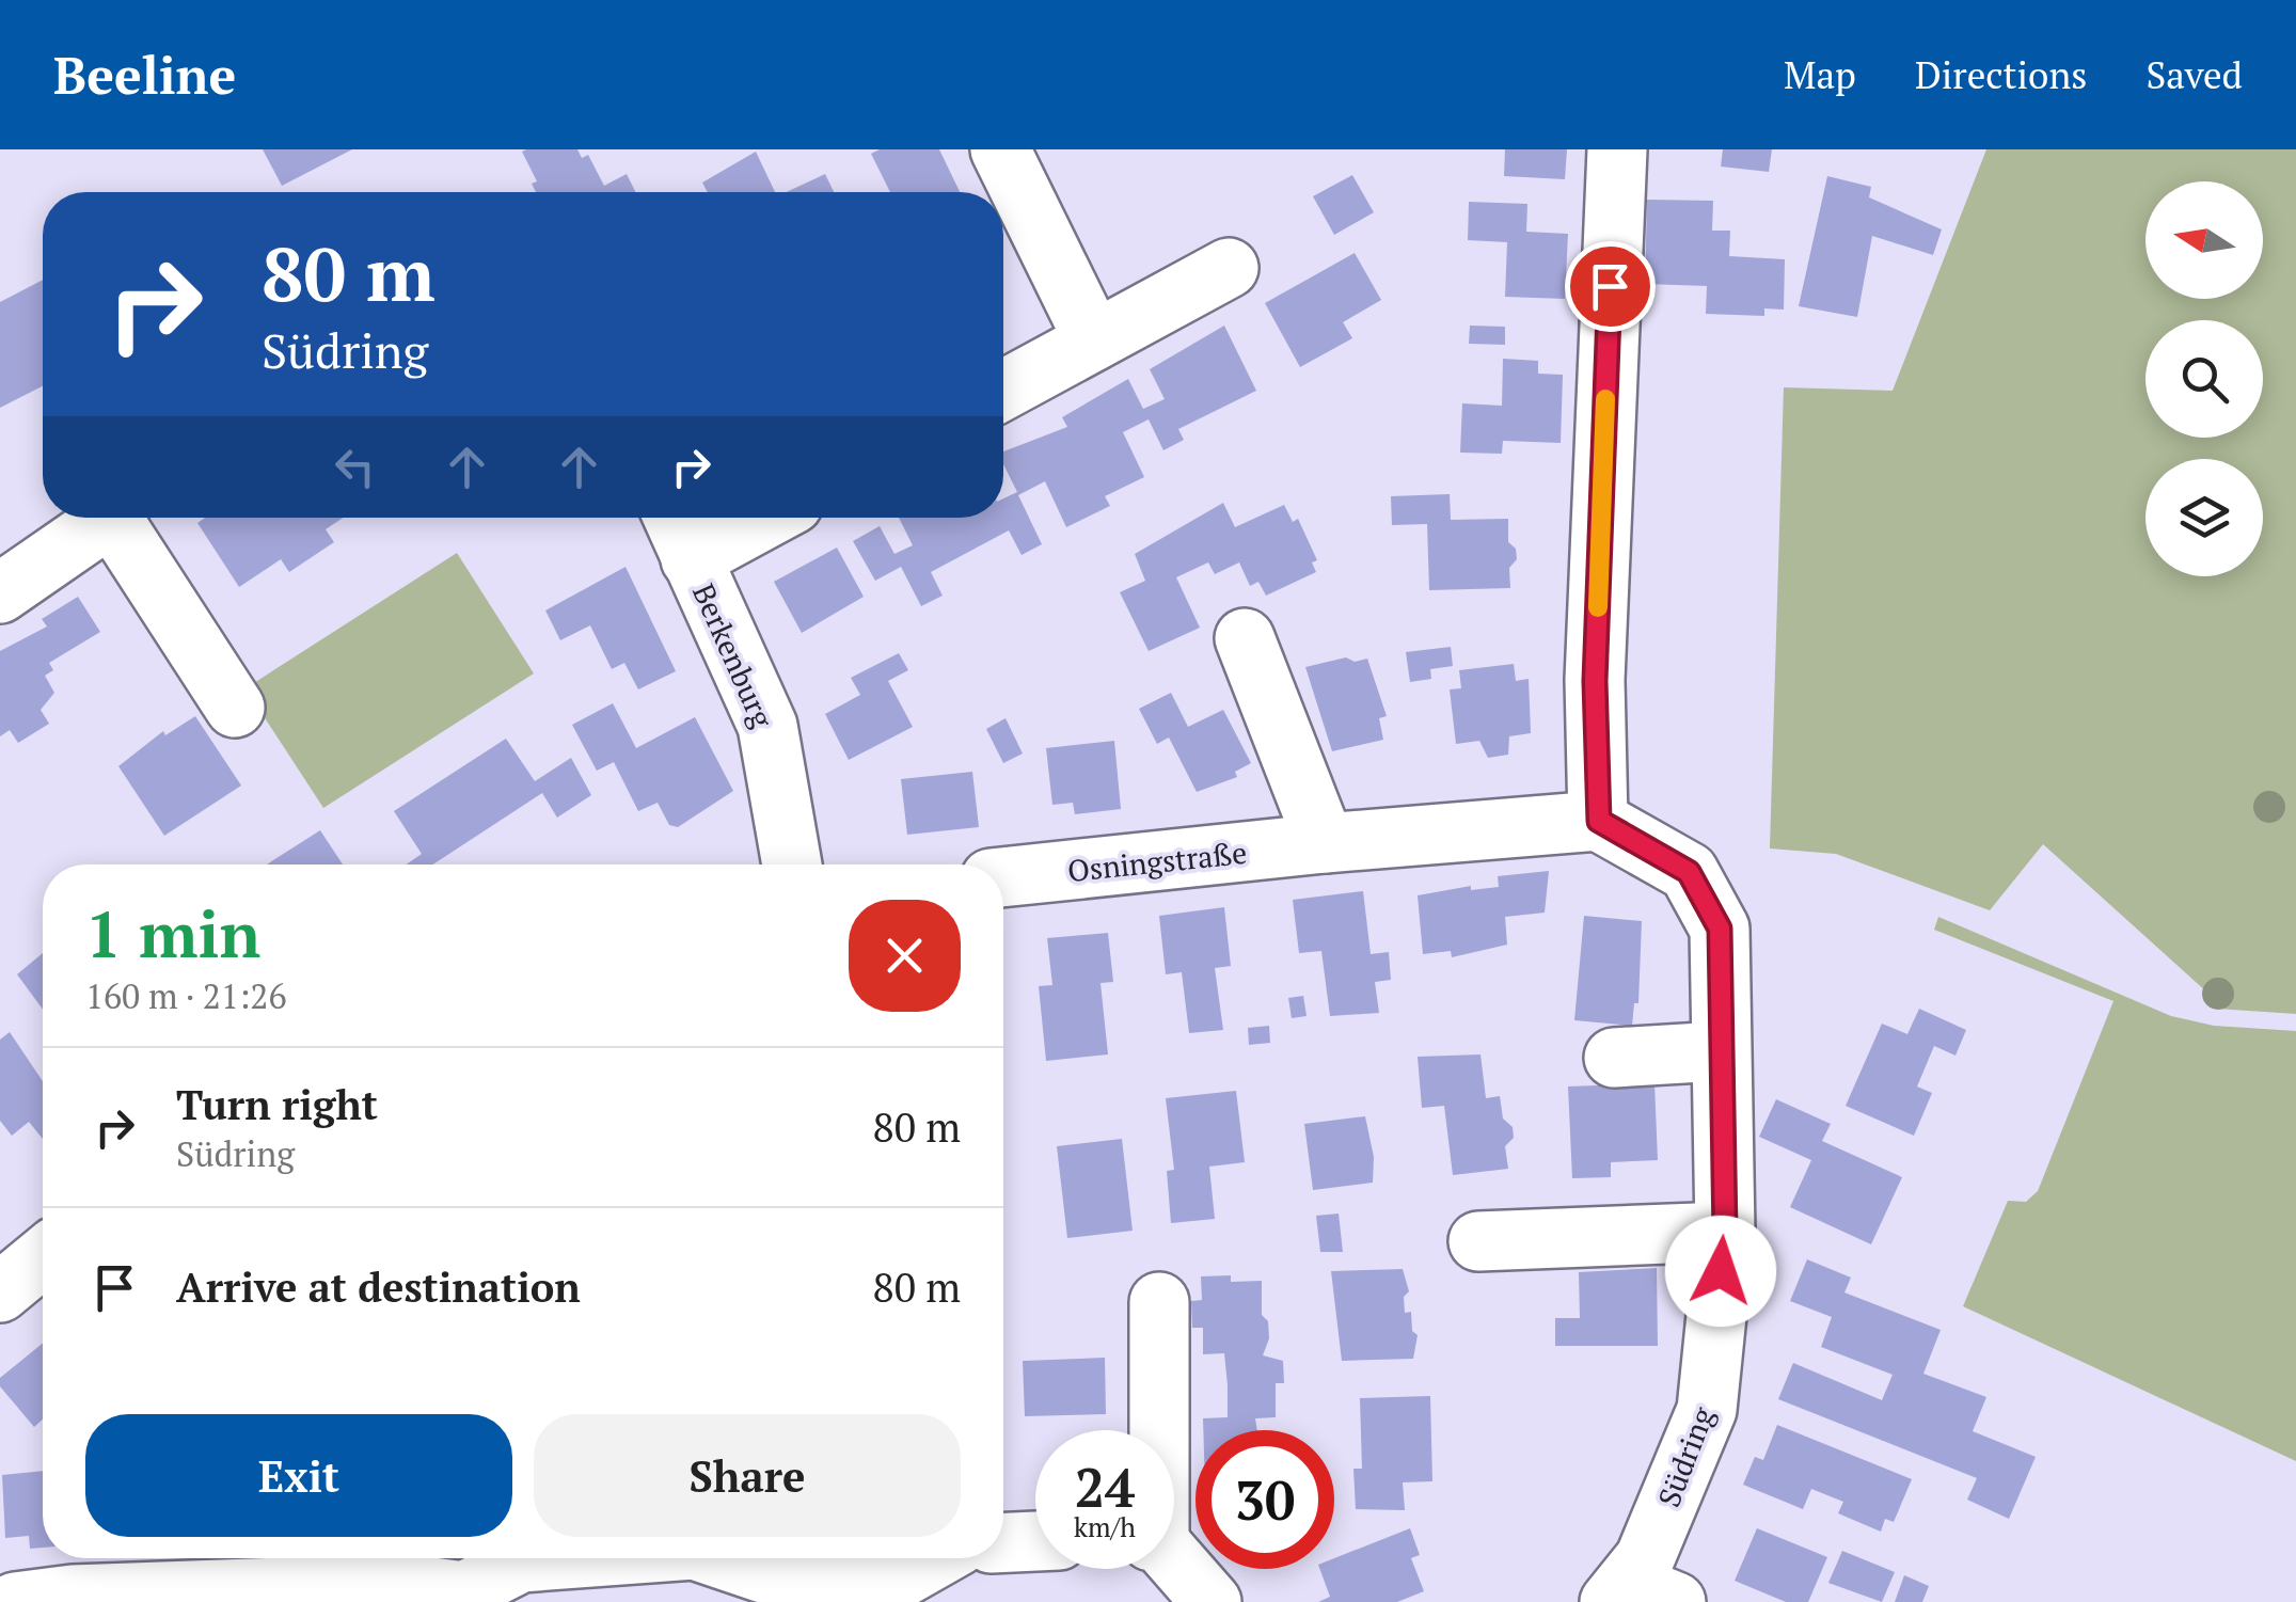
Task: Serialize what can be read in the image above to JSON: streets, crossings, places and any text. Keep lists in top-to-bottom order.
{
  "streets": {
    "street": ["Berkenburg", "Osningstraße", "Südring"]
  },
  "crossings": [
    ["Osningstraße", "Südring"]
  ],
  "north": "left",
  "page": {
    "header": "Beeline",
    "nav": ["Map", "Directions", "Saved"],
    "turn": ["80 m", "Südring"],
    "heading": ["1 min", "160 m · 21:26"],
    "list": [
      {
        "name": "Turn right",
        "note": "Südring",
        "value": "80 m"
      },
      {
        "name": "Arrive at destination",
        "value": "80 m"
      }
    ],
    "buttons": ["Exit", "Share"],
    "speed": "24 km/h",
    "limit": "30"
  }
}
